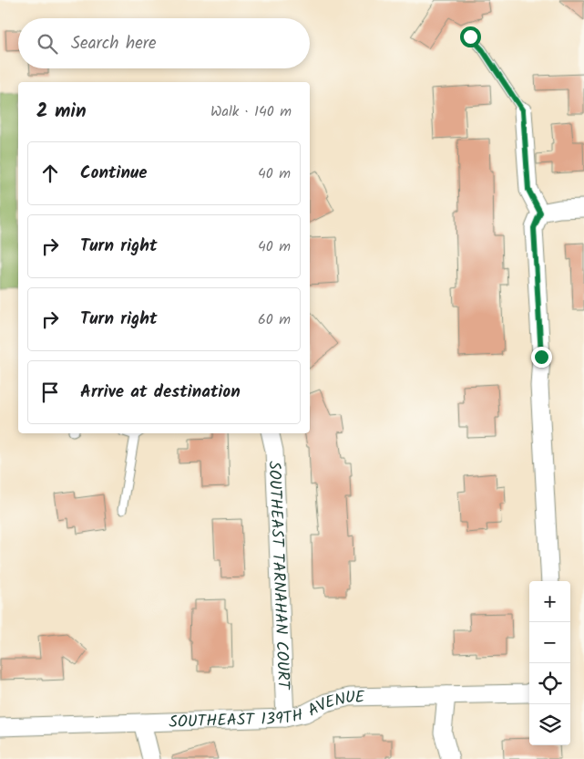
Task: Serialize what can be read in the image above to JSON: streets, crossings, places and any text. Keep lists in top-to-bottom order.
{
  "streets": {
    "street": ["SOUTHEAST TARNAHAN COURT", "SOUTHEAST 139TH AVENUE"]
  },
  "crossings": [
    ["SOUTHEAST TARNAHAN COURT", "SOUTHEAST 139TH AVENUE"]
  ],
  "page": {
    "search": "Search here",
    "heading": ["2 min", "Walk · 140 m"],
    "list": [
      ["Continue", "40 m"],
      ["Turn right", "40 m"],
      ["Turn right", "60 m"],
      "Arrive at destination"
    ],
    "map_buttons": ["+", "−"]
  }
}
